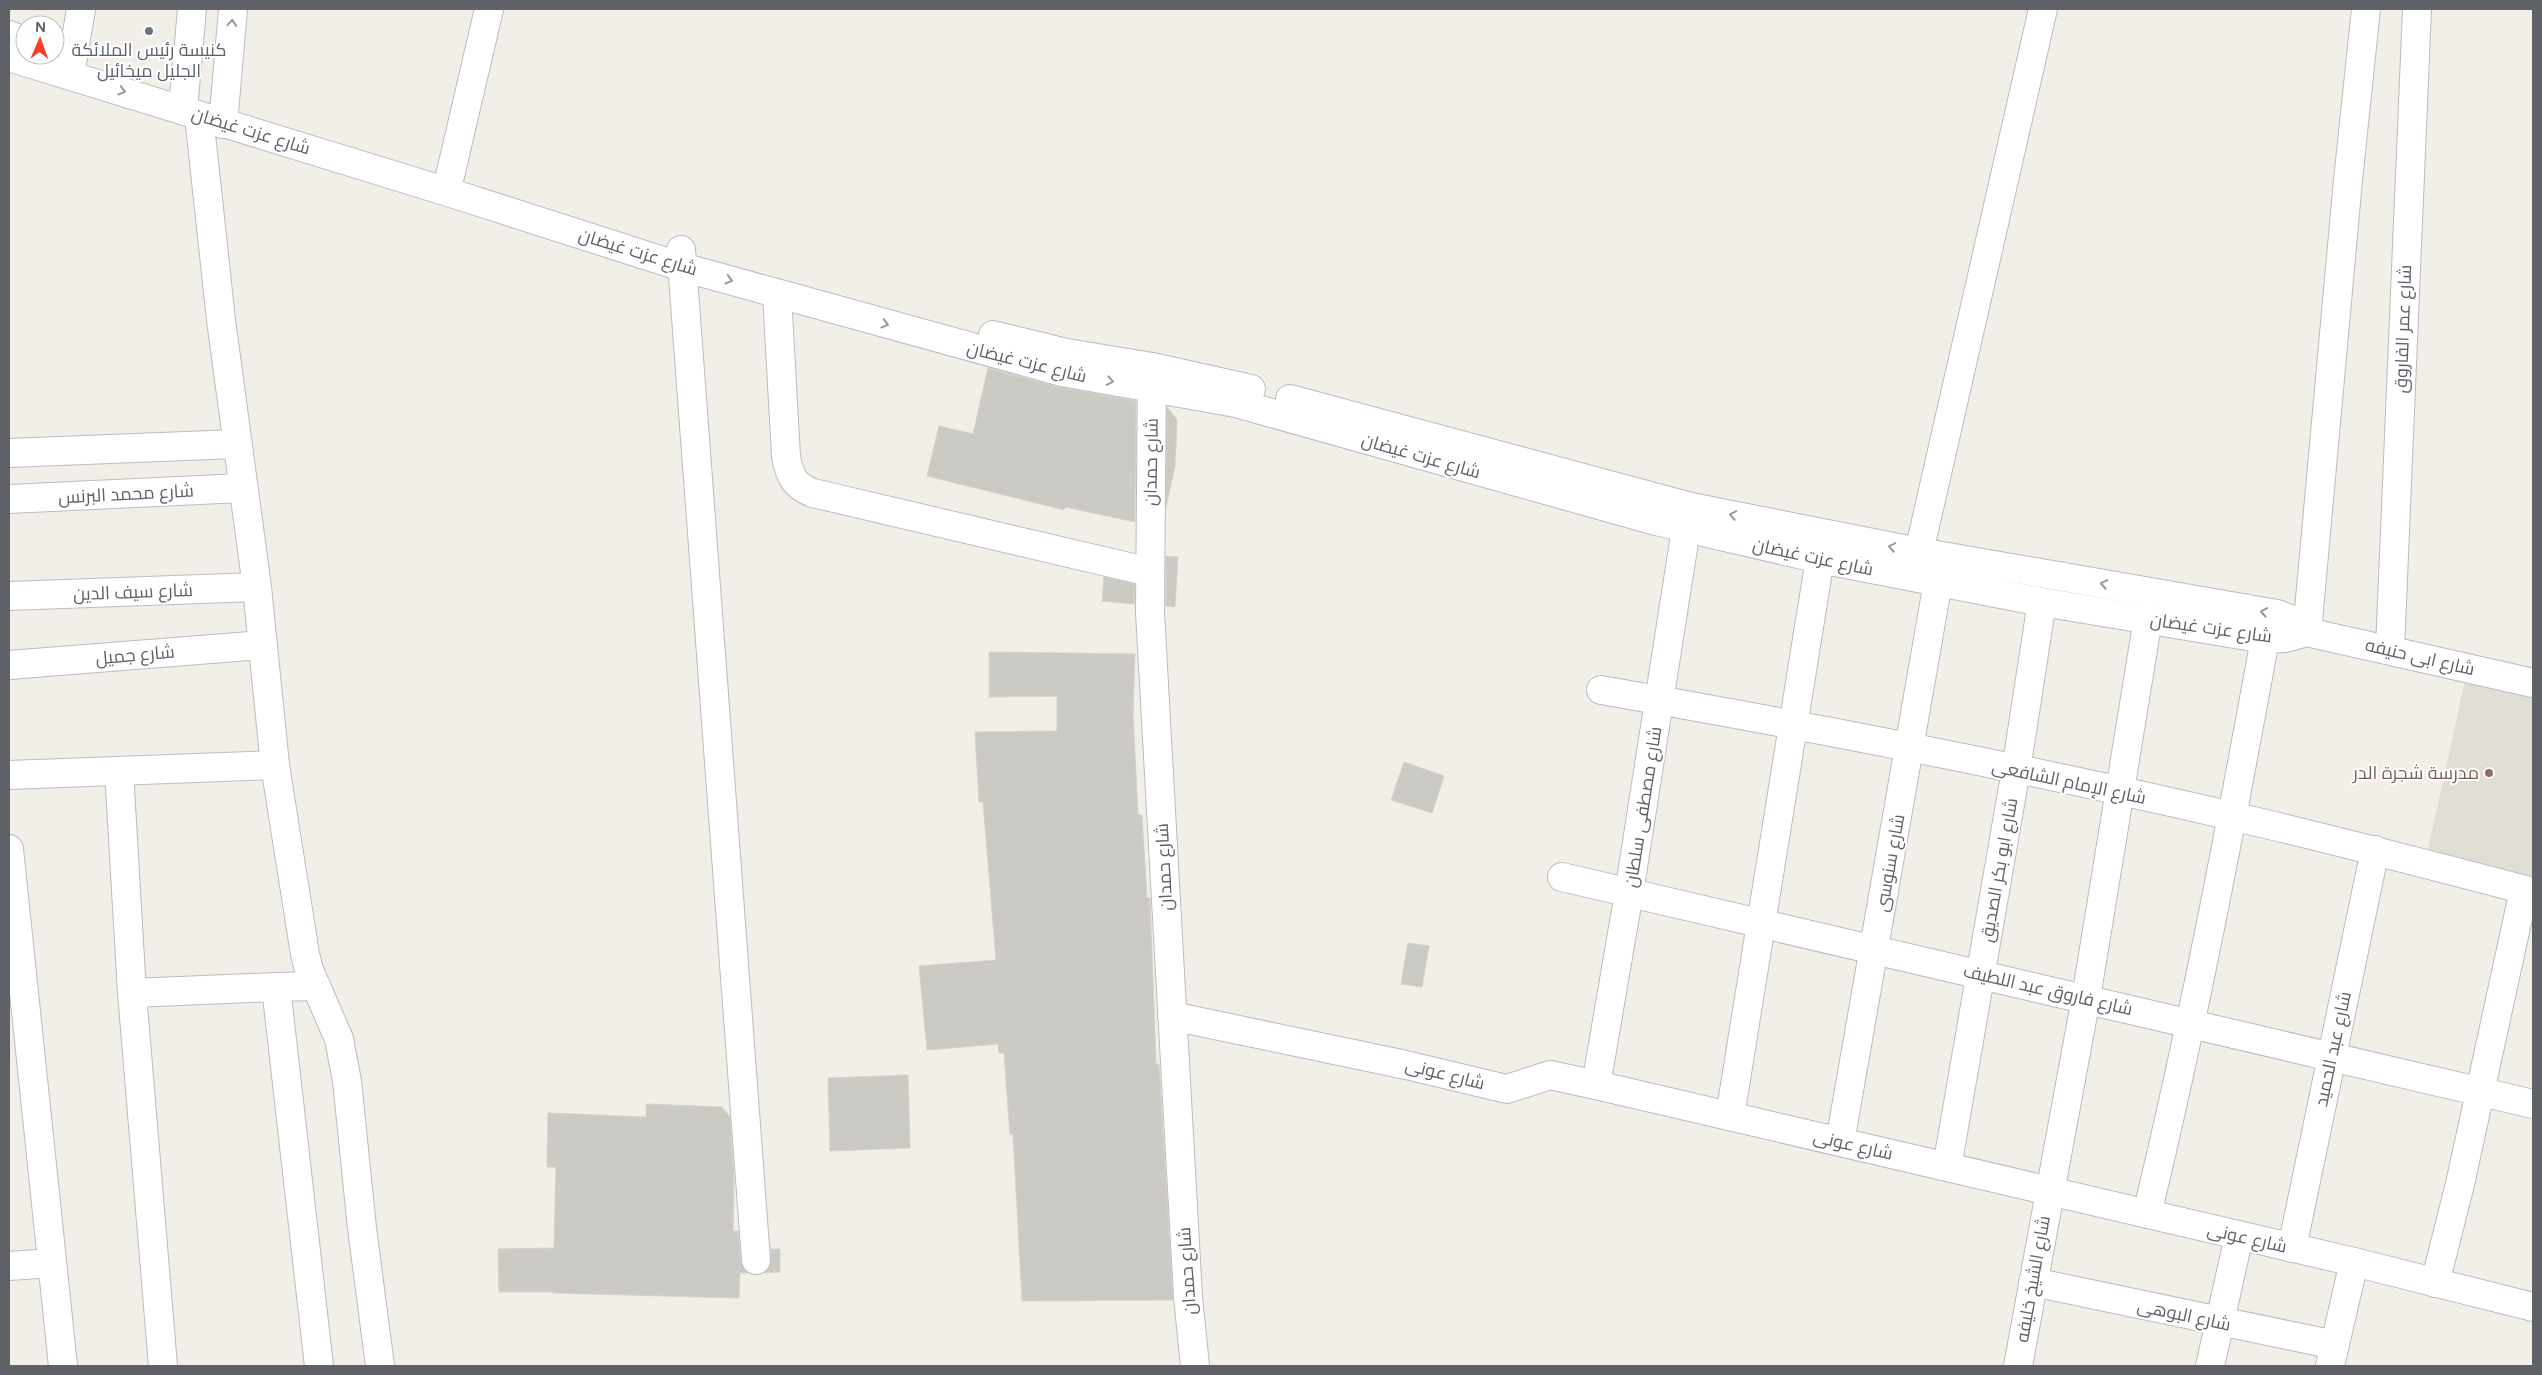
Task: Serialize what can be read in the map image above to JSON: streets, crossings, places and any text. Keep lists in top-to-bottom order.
{
  "streets": {
    "street": [
      "شارع عزت غيضان",
      "شارع عمر الفاروق",
      "شارع حمدان",
      "شارع محمد البرنس",
      "شارع سيف الدين",
      "شارع جميل",
      "شارع ابى حنيفه",
      "شارع الإمام الشافعى",
      "شارع مصطفى سلطان",
      "شارع سنوسى",
      "شارع ابو بكر الصديق",
      "شارع فاروق عبد اللطيف",
      "شارع عبد الحميد",
      "شارع عونى",
      "شارع الشيخ خليفه",
      "شارع البوهى"
    ]
  },
  "crossings": [
    ["شارع عزت غيضان", "شارع حمدان"],
    ["شارع عزت غيضان", "شارع ابى حنيفه"],
    ["شارع عزت غيضان", "شارع مصطفى سلطان"],
    ["شارع عزت غيضان", "شارع سنوسى"],
    ["شارع عزت غيضان", "شارع ابو بكر الصديق"],
    ["شارع عزت غيضان", "شارع الشيخ خليفه"],
    ["شارع عمر الفاروق", "شارع ابى حنيفه"],
    ["شارع حمدان", "شارع عونى"],
    ["شارع الإمام الشافعى", "شارع مصطفى سلطان"],
    ["شارع الإمام الشافعى", "شارع سنوسى"],
    ["شارع الإمام الشافعى", "شارع ابو بكر الصديق"],
    ["شارع الإمام الشافعى", "شارع عبد الحميد"],
    ["شارع الإمام الشافعى", "شارع الشيخ خليفه"],
    ["شارع مصطفى سلطان", "شارع فاروق عبد اللطيف"],
    ["شارع مصطفى سلطان", "شارع عونى"],
    ["شارع سنوسى", "شارع فاروق عبد اللطيف"],
    ["شارع سنوسى", "شارع عونى"],
    ["شارع ابو بكر الصديق", "شارع فاروق عبد اللطيف"],
    ["شارع ابو بكر الصديق", "شارع عونى"],
    ["شارع فاروق عبد اللطيف", "شارع عبد الحميد"],
    ["شارع فاروق عبد اللطيف", "شارع الشيخ خليفه"],
    ["شارع عبد الحميد", "شارع عونى"],
    ["شارع عونى", "شارع الشيخ خليفه"],
    ["شارع الشيخ خليفه", "شارع البوهى"]
  ],
  "places": ["كنيسة رئيس الملائكة الجليل ميخائيل", "مدرسة شجرة الدر"],
  "north": "top"
}
